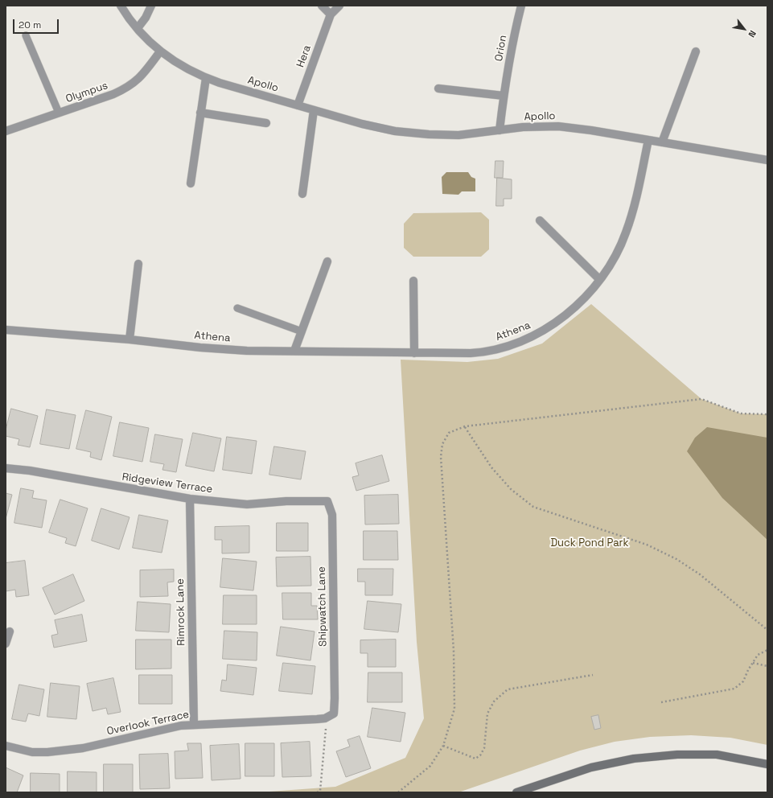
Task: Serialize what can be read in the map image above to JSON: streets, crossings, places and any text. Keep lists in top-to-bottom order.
{
  "streets": {
    "street": [
      "Orion",
      "Hera",
      "Apollo",
      "Olympus",
      "Athena",
      "Ridgeview Terrace",
      "Shipwatch Lane",
      "Rimrock Lane",
      "Overlook Terrace"
    ]
  },
  "crossings": [
    ["Orion", "Apollo"],
    ["Hera", "Apollo"],
    ["Apollo", "Olympus"],
    ["Apollo", "Athena"],
    ["Ridgeview Terrace", "Shipwatch Lane"],
    ["Ridgeview Terrace", "Rimrock Lane"],
    ["Shipwatch Lane", "Overlook Terrace"],
    ["Rimrock Lane", "Overlook Terrace"]
  ],
  "parks": ["Duck Pond Park"],
  "scale_bar": "20 m",
  "north": "bottom right"
}
